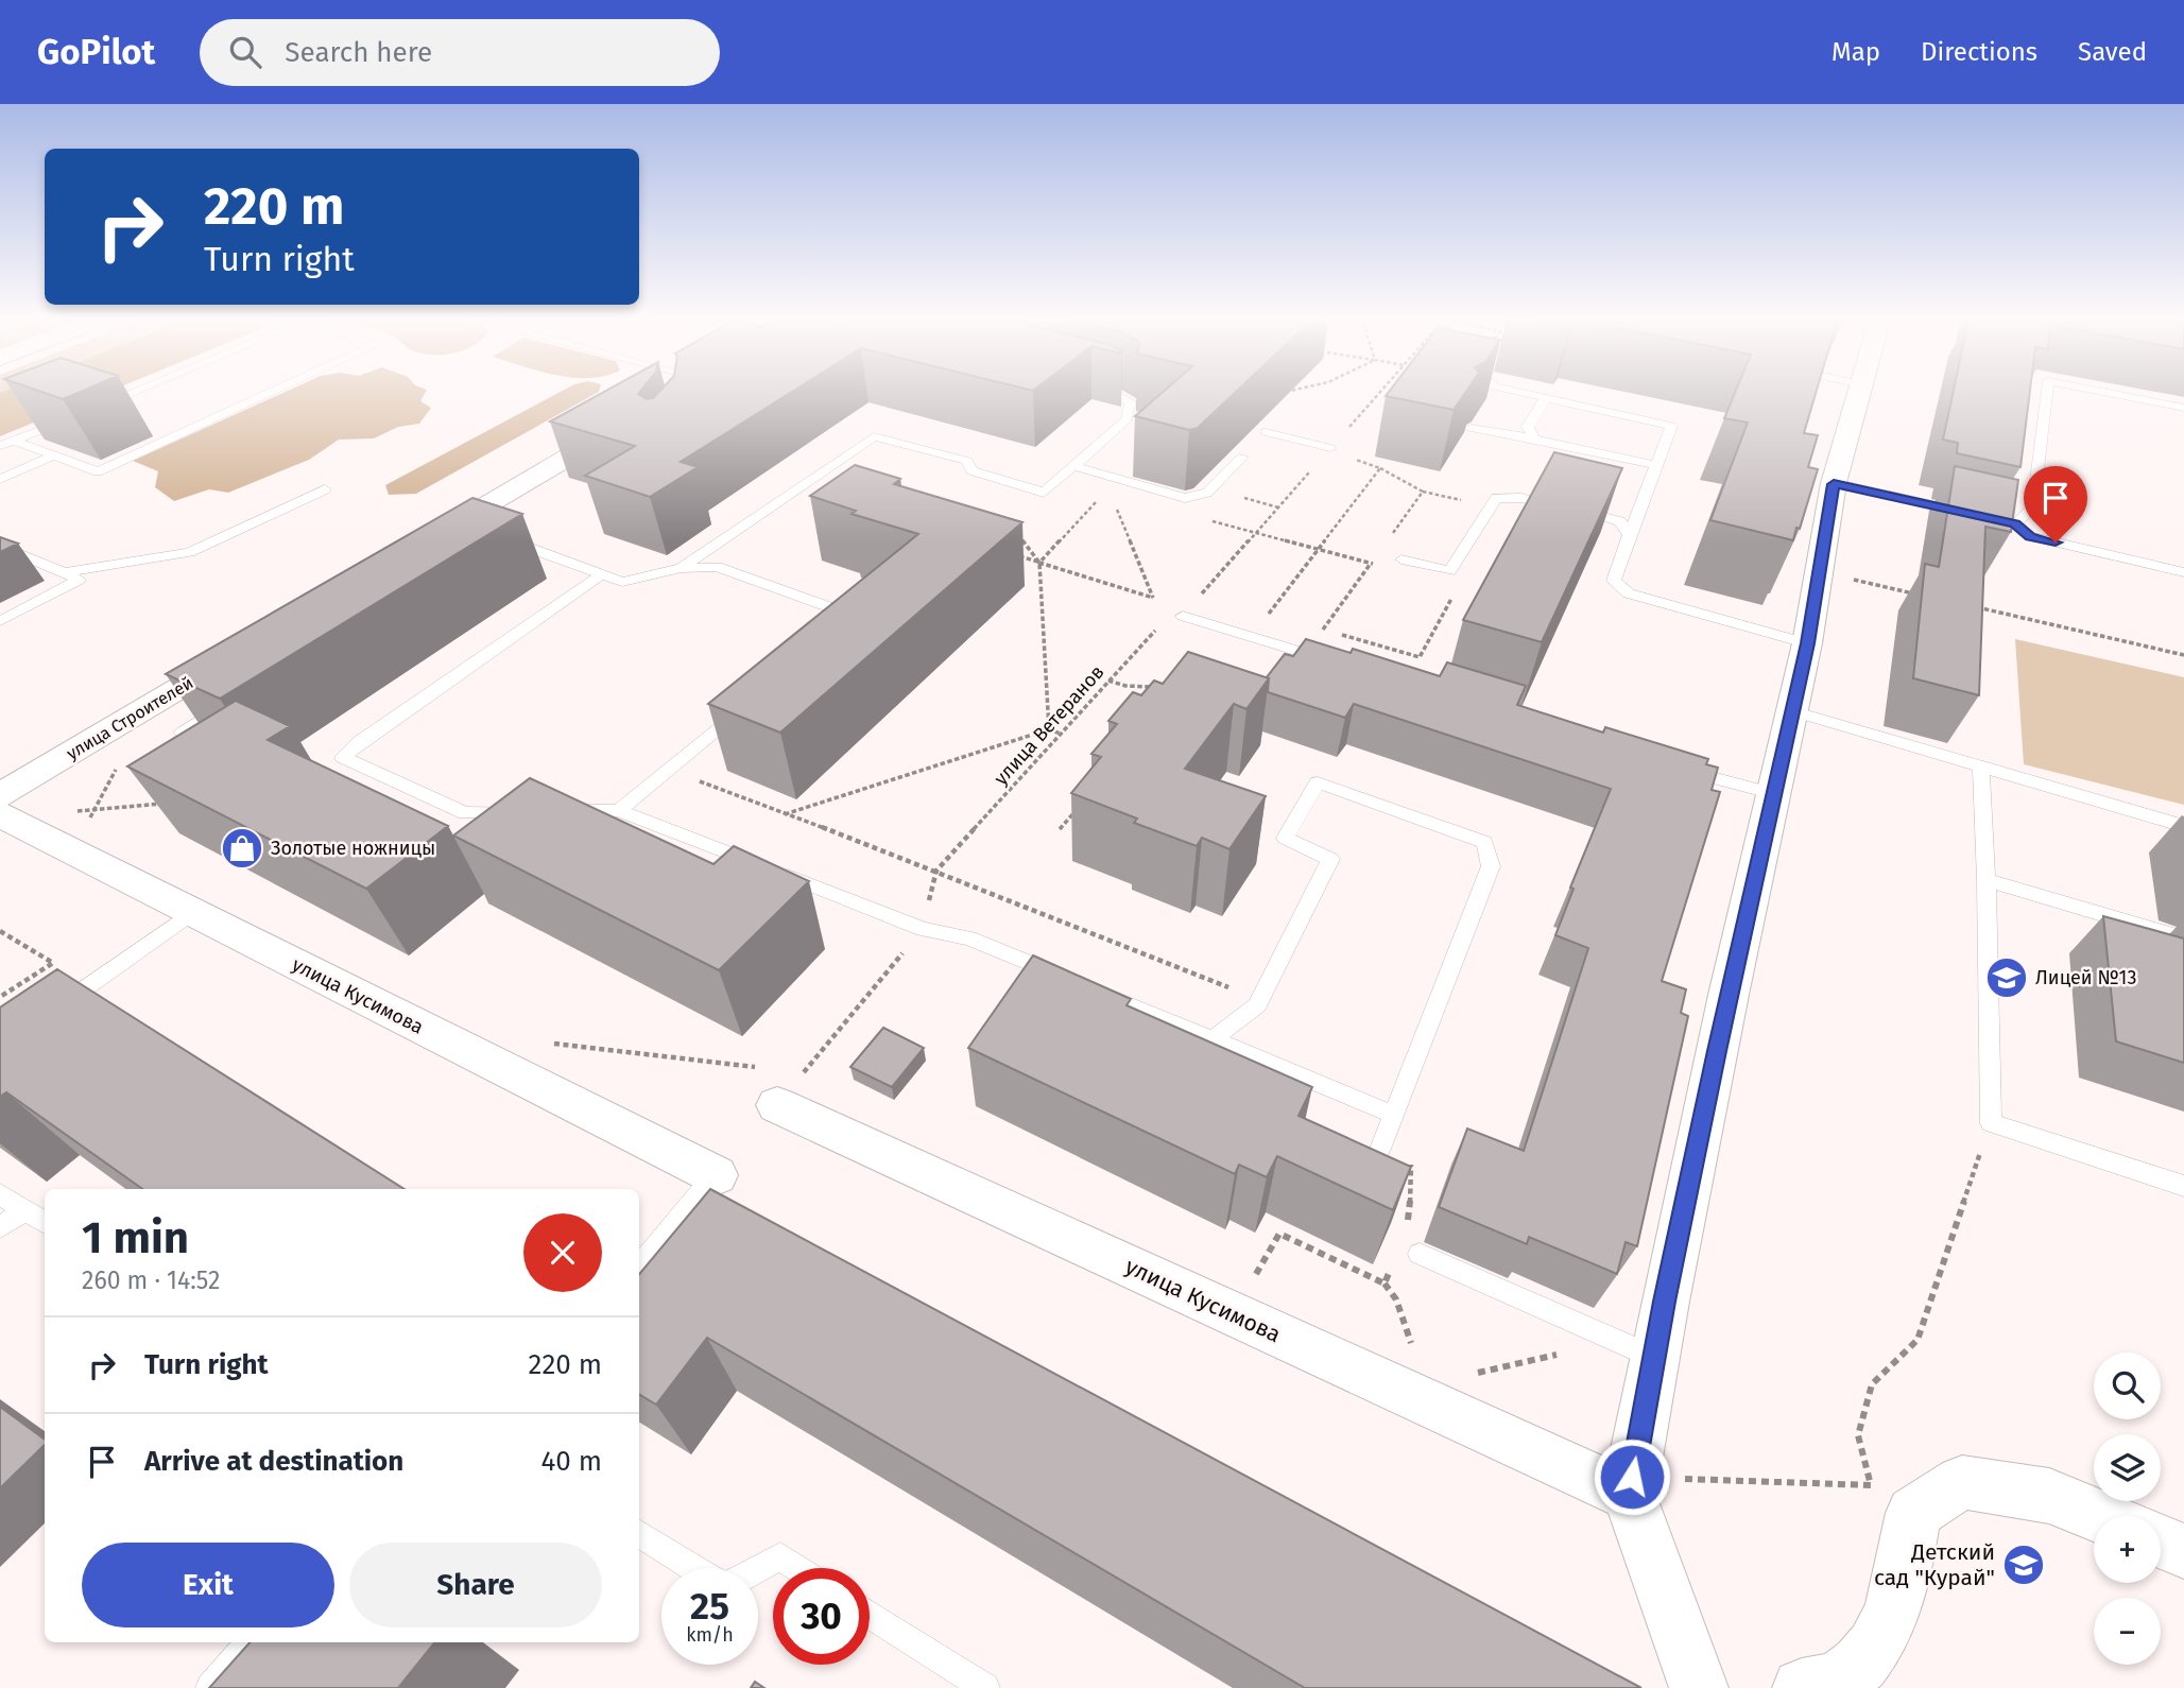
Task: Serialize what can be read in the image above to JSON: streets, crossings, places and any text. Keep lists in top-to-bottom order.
{
  "streets": {
    "street": ["улица Строителей", "улица Кусимова"],
    "path": ["улица Ветеранов"]
  },
  "crossings": [
    ["улица Строителей", "улица Кусимова"],
    ["улица Ветеранов", "улица Кусимова"]
  ],
  "places": {
    "shop": ["Золотые ножницы"],
    "school or university": ["Лицей №13", "Детский сад \"Курай\""]
  },
  "page": {
    "header": "GoPilot",
    "search": "Search here",
    "nav": ["Map", "Directions", "Saved"],
    "turn": ["220 m", "Turn right"],
    "heading": ["1 min", "260 m · 14:52"],
    "list": [
      {
        "name": "Turn right",
        "value": "220 m"
      },
      {
        "name": "Arrive at destination",
        "value": "40 m"
      }
    ],
    "map_buttons": ["+", "−"],
    "buttons": ["Exit", "Share"],
    "speed": "25 km/h",
    "limit": "30"
  }
}
